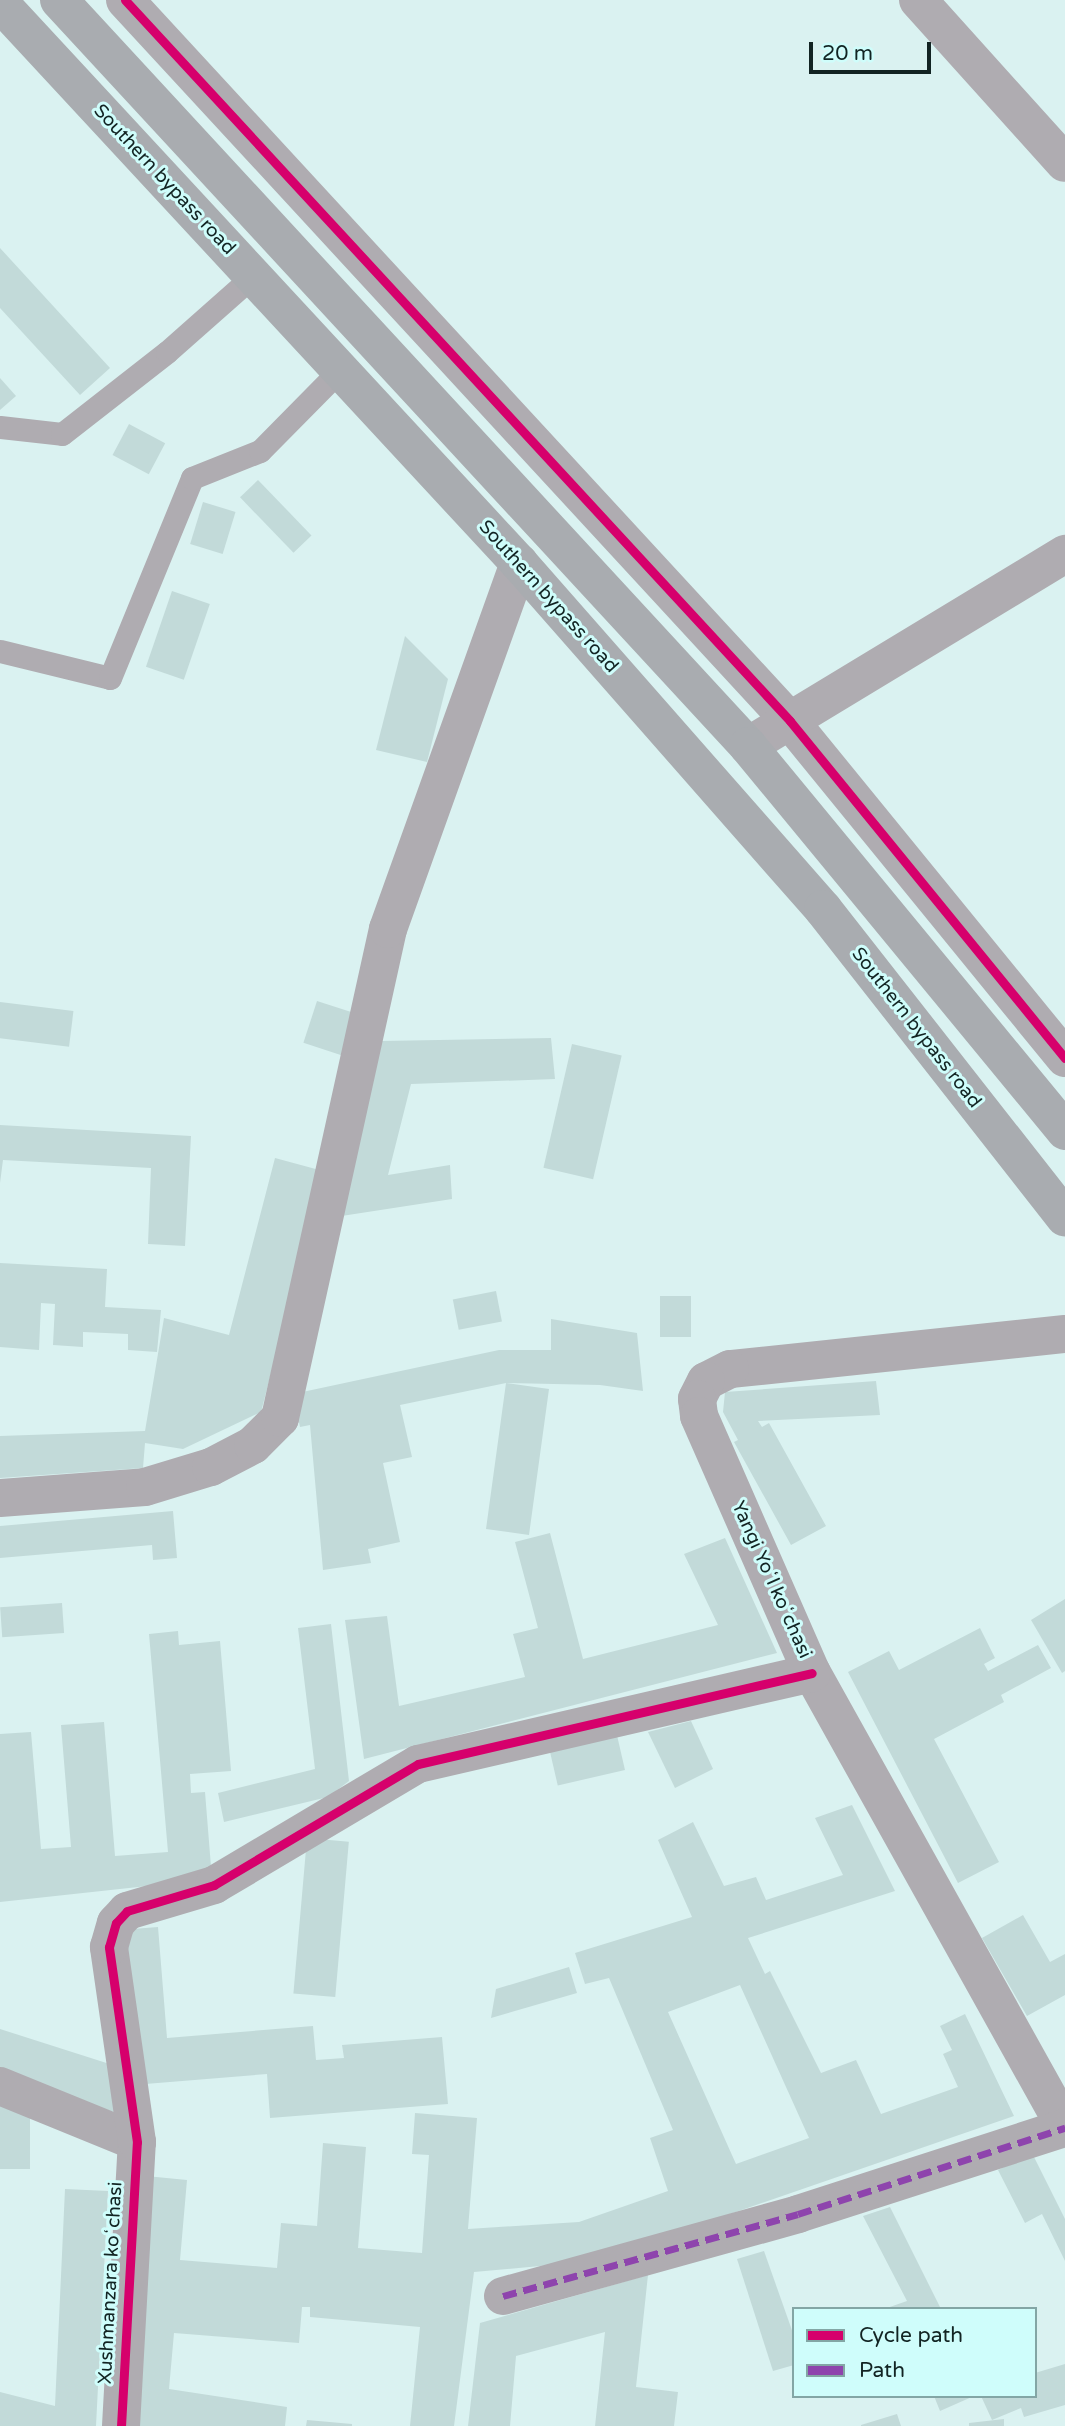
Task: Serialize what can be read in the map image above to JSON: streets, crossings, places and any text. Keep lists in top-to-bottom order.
{
  "streets": {
    "highway": ["Southern bypass road"],
    "street": ["Yangi Yoʻl koʻchasi", "Xushmanzara koʻchasi"]
  },
  "crossings": [
    ["Yangi Yoʻl koʻchasi", "Xushmanzara koʻchasi"]
  ],
  "legend": ["Cycle path", "Path"],
  "scale_bar": "20 m"
}
